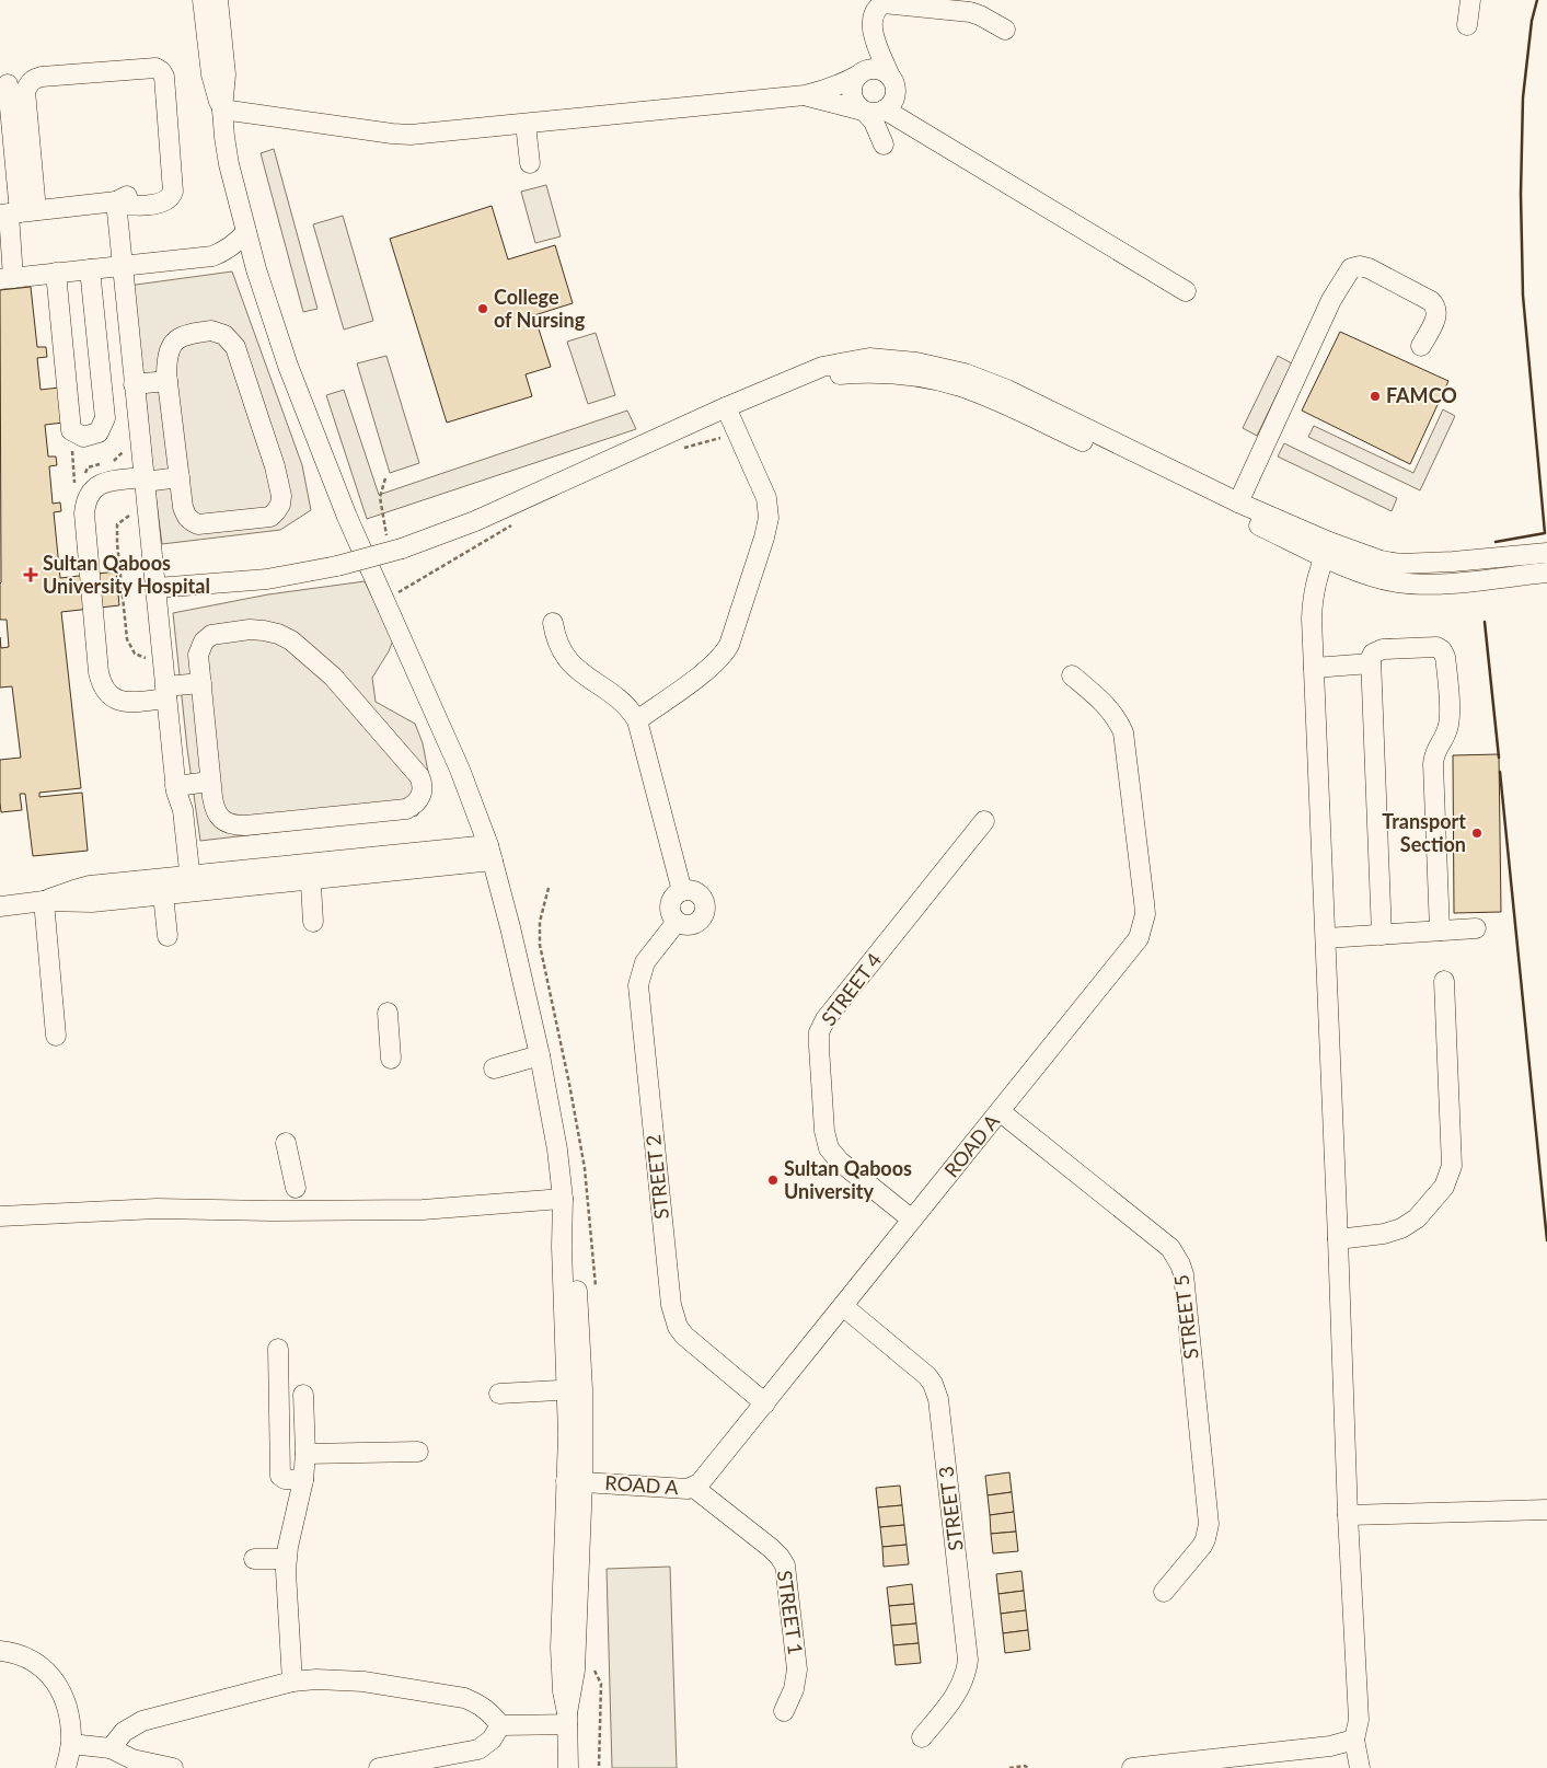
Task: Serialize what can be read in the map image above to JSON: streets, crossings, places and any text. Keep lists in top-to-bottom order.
{
  "streets": {
    "lane": [
      "STREET 4",
      "ROAD A",
      "STREET 2",
      "STREET 5",
      "STREET 3",
      "STREET 1"
    ]
  },
  "crossings": [
    ["STREET 4", "ROAD A"],
    ["ROAD A", "STREET 2"],
    ["ROAD A", "STREET 5"],
    ["ROAD A", "STREET 3"],
    ["ROAD A", "STREET 1"]
  ],
  "places": {
    "other": [
      "College of Nursing",
      "FAMCO",
      "Transport Section",
      "Sultan Qaboos University"
    ],
    "health": ["Sultan Qaboos University Hospital"]
  }
}
